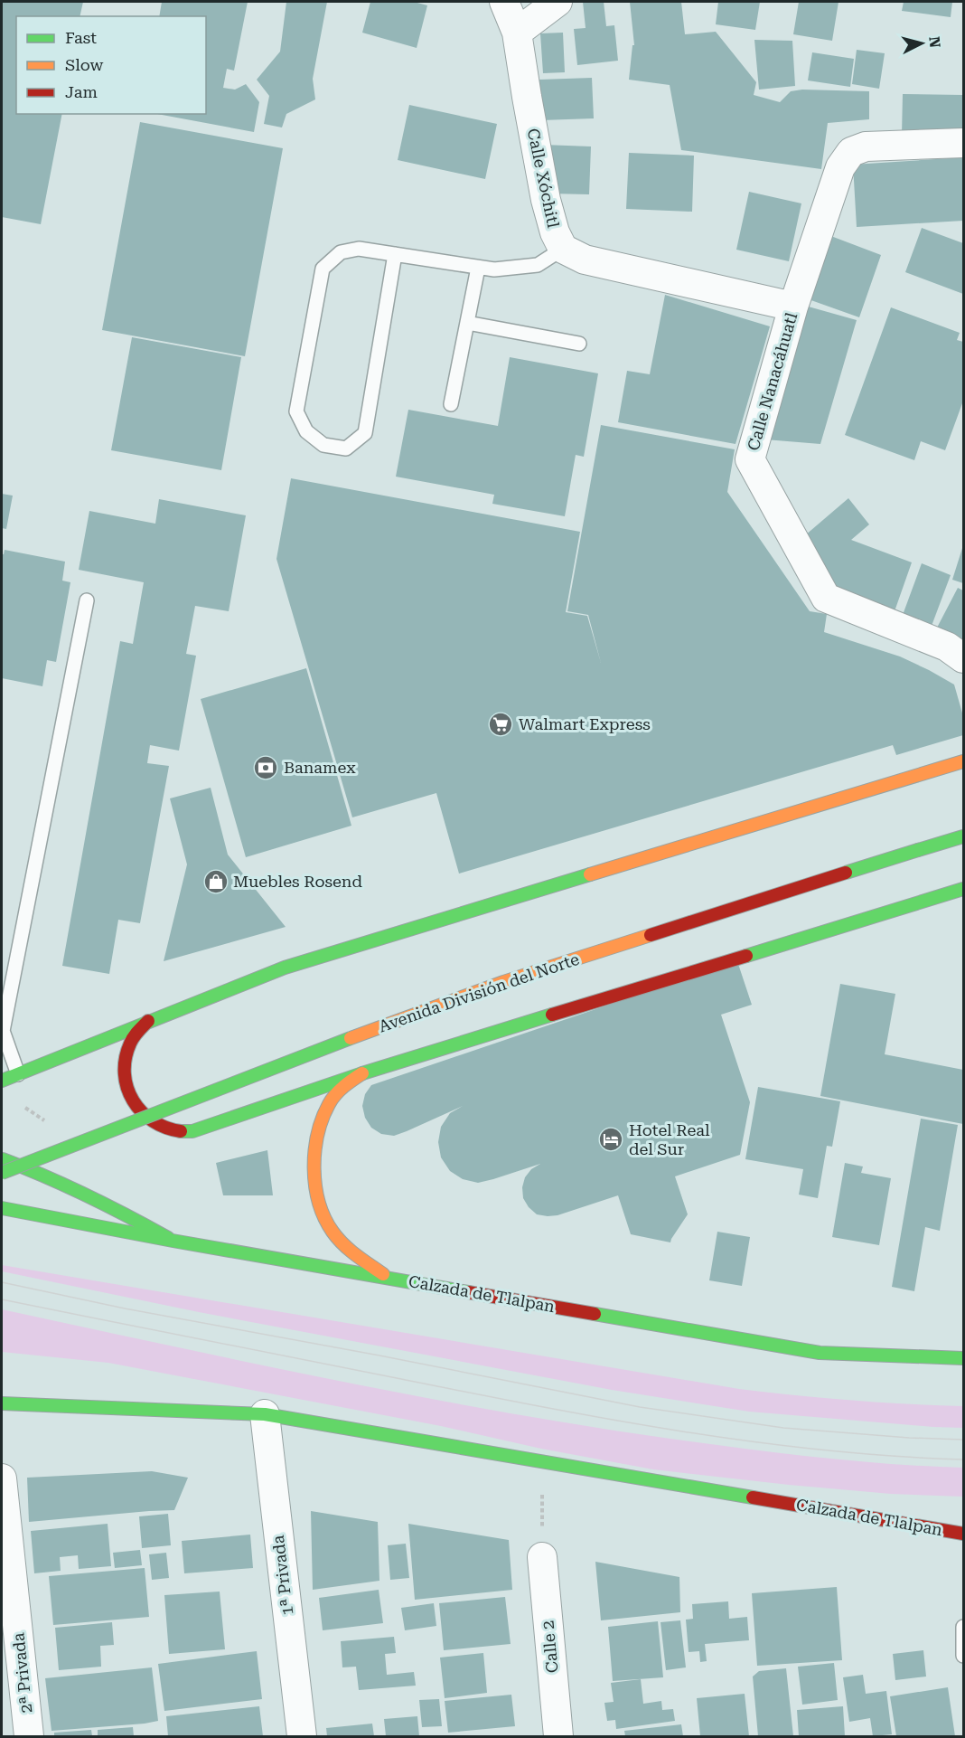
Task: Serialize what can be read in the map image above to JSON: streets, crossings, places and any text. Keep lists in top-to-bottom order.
{
  "streets": {
    "main road": ["Avenida División del Norte", "Calzada de Tlalpan"],
    "street": [
      "Calle Xóchitl",
      "Calle Nanacáhuatl",
      "1ª Privada",
      "Calle 2",
      "2ª Privada"
    ]
  },
  "crossings": [
    ["Calle Xóchitl", "Calle Nanacáhuatl"],
    ["Calzada de Tlalpan", "1ª Privada"]
  ],
  "places": {
    "supermarket": ["Walmart Express"],
    "bank": ["Banamex"],
    "shop": ["Muebles Rosend"],
    "hotel": ["Hotel Real del Sur"]
  },
  "legend": ["Fast", "Slow", "Jam"],
  "north": "right"
}
